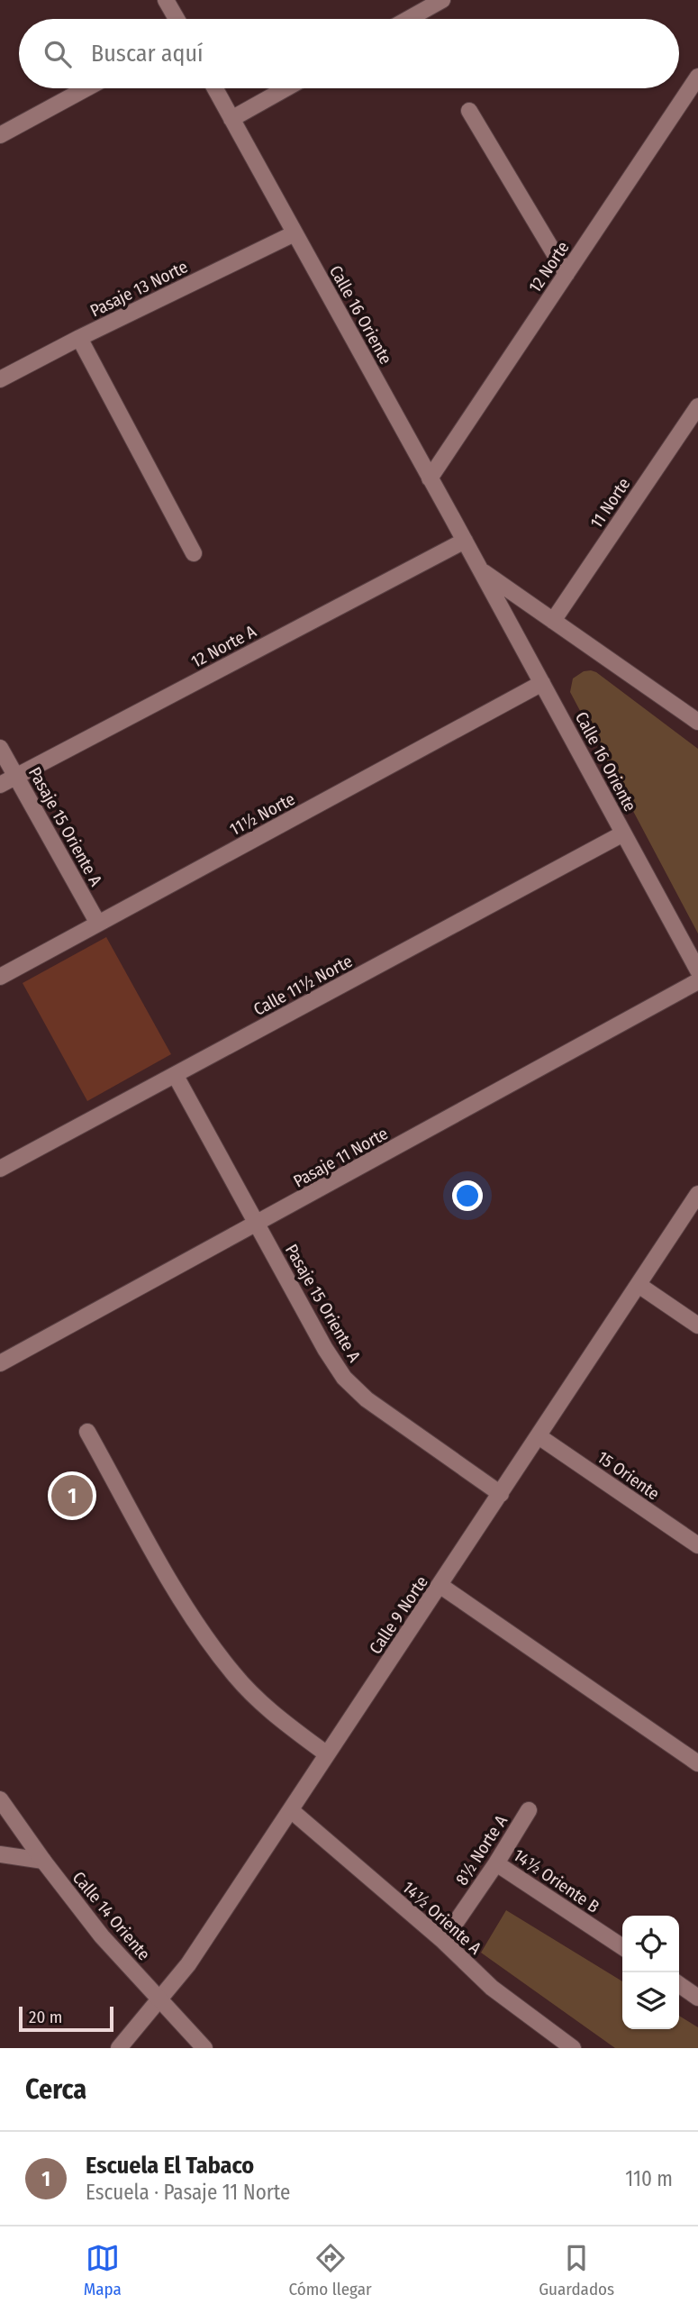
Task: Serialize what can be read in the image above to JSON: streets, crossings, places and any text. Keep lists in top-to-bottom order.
{
  "streets": {
    "street": [
      "12 Norte",
      "Pasaje 13 Norte",
      "Calle 16 Oriente",
      "11 Norte",
      "12 Norte A",
      "11½ Norte",
      "Pasaje 15 Oriente A",
      "Calle 11½ Norte",
      "Pasaje 11 Norte",
      "15 Oriente",
      "Calle 9 Norte",
      "8½ Norte A",
      "14½ Oriente B",
      "Calle 14 Oriente",
      "14½ Oriente A"
    ]
  },
  "crossings": [
    ["12 Norte", "Calle 16 Oriente"],
    ["Pasaje 13 Norte", "Calle 16 Oriente"],
    ["Calle 16 Oriente", "11 Norte"],
    ["Calle 16 Oriente", "12 Norte A"],
    ["Calle 16 Oriente", "11½ Norte"],
    ["Calle 16 Oriente", "Calle 11½ Norte"],
    ["12 Norte A", "Pasaje 15 Oriente A"],
    ["11½ Norte", "Pasaje 15 Oriente A"],
    ["Pasaje 15 Oriente A", "Calle 11½ Norte"],
    ["Pasaje 15 Oriente A", "Pasaje 11 Norte"],
    ["Pasaje 15 Oriente A", "Calle 9 Norte"],
    ["15 Oriente", "Calle 9 Norte"],
    ["Calle 9 Norte", "Calle 14 Oriente"],
    ["Calle 9 Norte", "14½ Oriente A"],
    ["8½ Norte A", "14½ Oriente B"],
    ["8½ Norte A", "14½ Oriente A"]
  ],
  "scale_bar": "20 m",
  "page": {
    "search": "Buscar aquí",
    "pins": "1",
    "scale": "20 m",
    "heading": "Cerca",
    "list": [
      {
        "mark": "1",
        "name": "Escuela El Tabaco",
        "note": "Escuela · Pasaje 11 Norte",
        "value": "110 m"
      }
    ],
    "nav": ["Mapa", "Cómo llegar", "Guardados"]
  }
}
